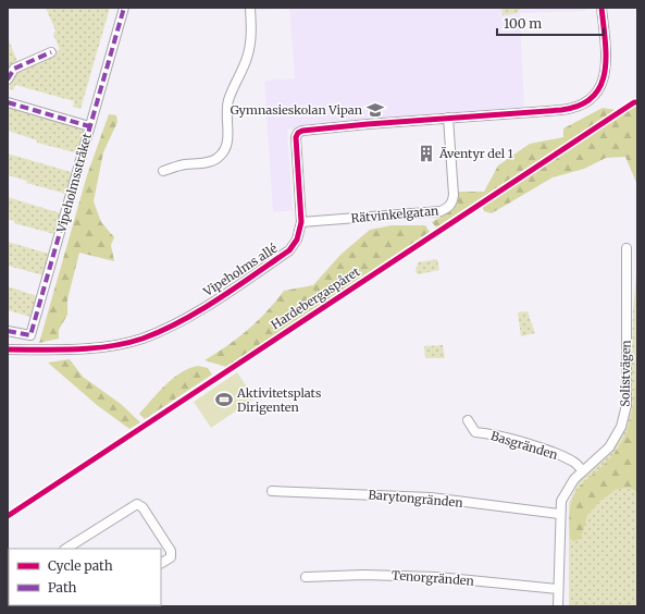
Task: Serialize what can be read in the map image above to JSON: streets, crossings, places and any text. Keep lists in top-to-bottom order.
{
  "streets": {
    "street": [
      "Vipeholmsstråket",
      "Rätvinkelgatan",
      "Vipeholms allé",
      "Solistvägen",
      "Basgränden",
      "Barytongränden",
      "Tenorgränden"
    ],
    "cycle path": ["Hardebergaspåret"]
  },
  "crossings": [
    ["Rätvinkelgatan", "Vipeholms allé"],
    ["Solistvägen", "Basgränden"],
    ["Solistvägen", "Barytongränden"],
    ["Solistvägen", "Tenorgränden"]
  ],
  "places": {
    "school or university": ["Gymnasieskolan Vipan"],
    "building": ["Äventyr del 1"],
    "sports": ["Aktivitetsplats Dirigenten"]
  },
  "legend": ["Cycle path", "Path"],
  "scale_bar": "100 m"
}
